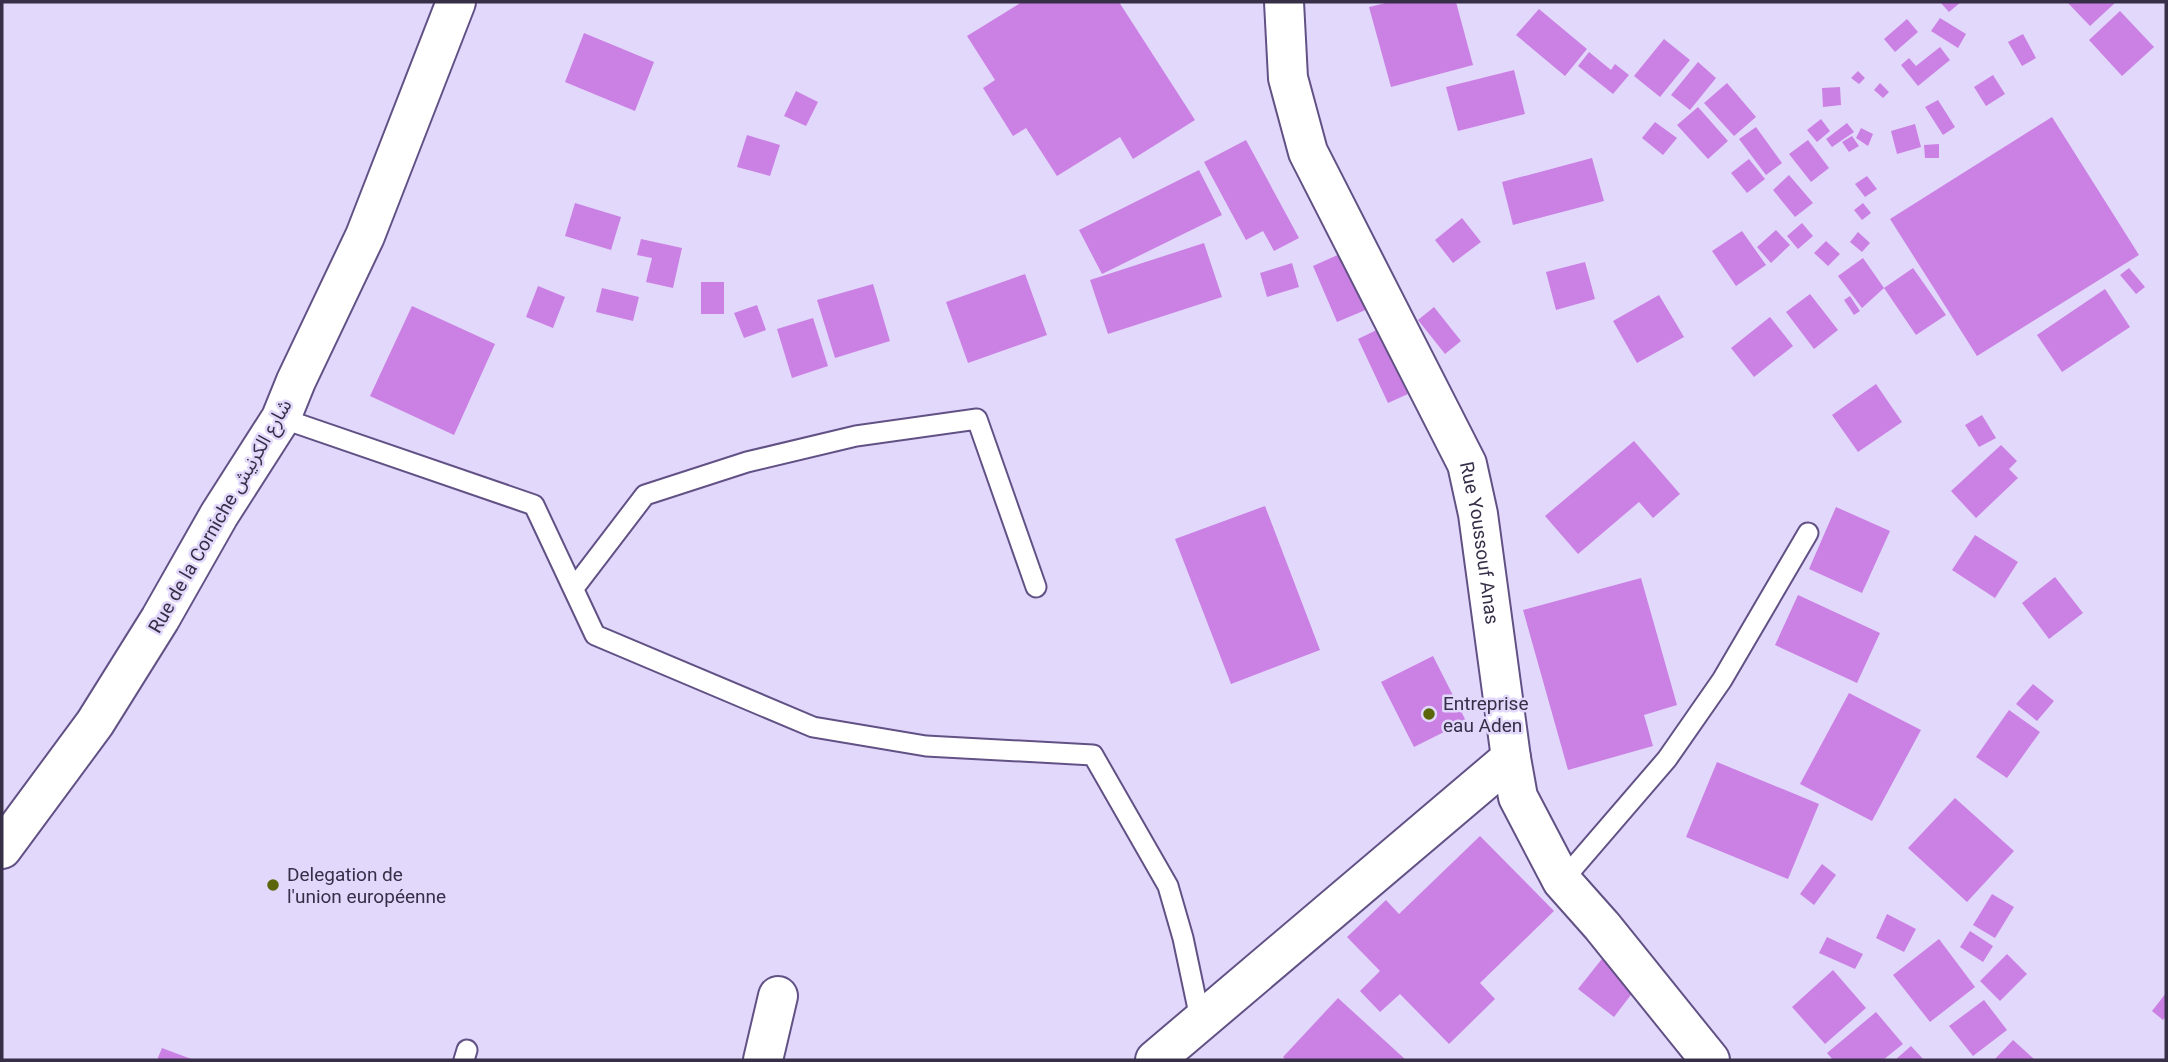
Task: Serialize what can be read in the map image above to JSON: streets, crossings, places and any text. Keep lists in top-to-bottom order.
{
  "streets": {
    "street": ["Rue de la Corniche شارع الكرنيش", "Rue Youssouf Anas"]
  },
  "places": ["Entreprise eau Aden", "Delegation de l'union européenne"]
}
